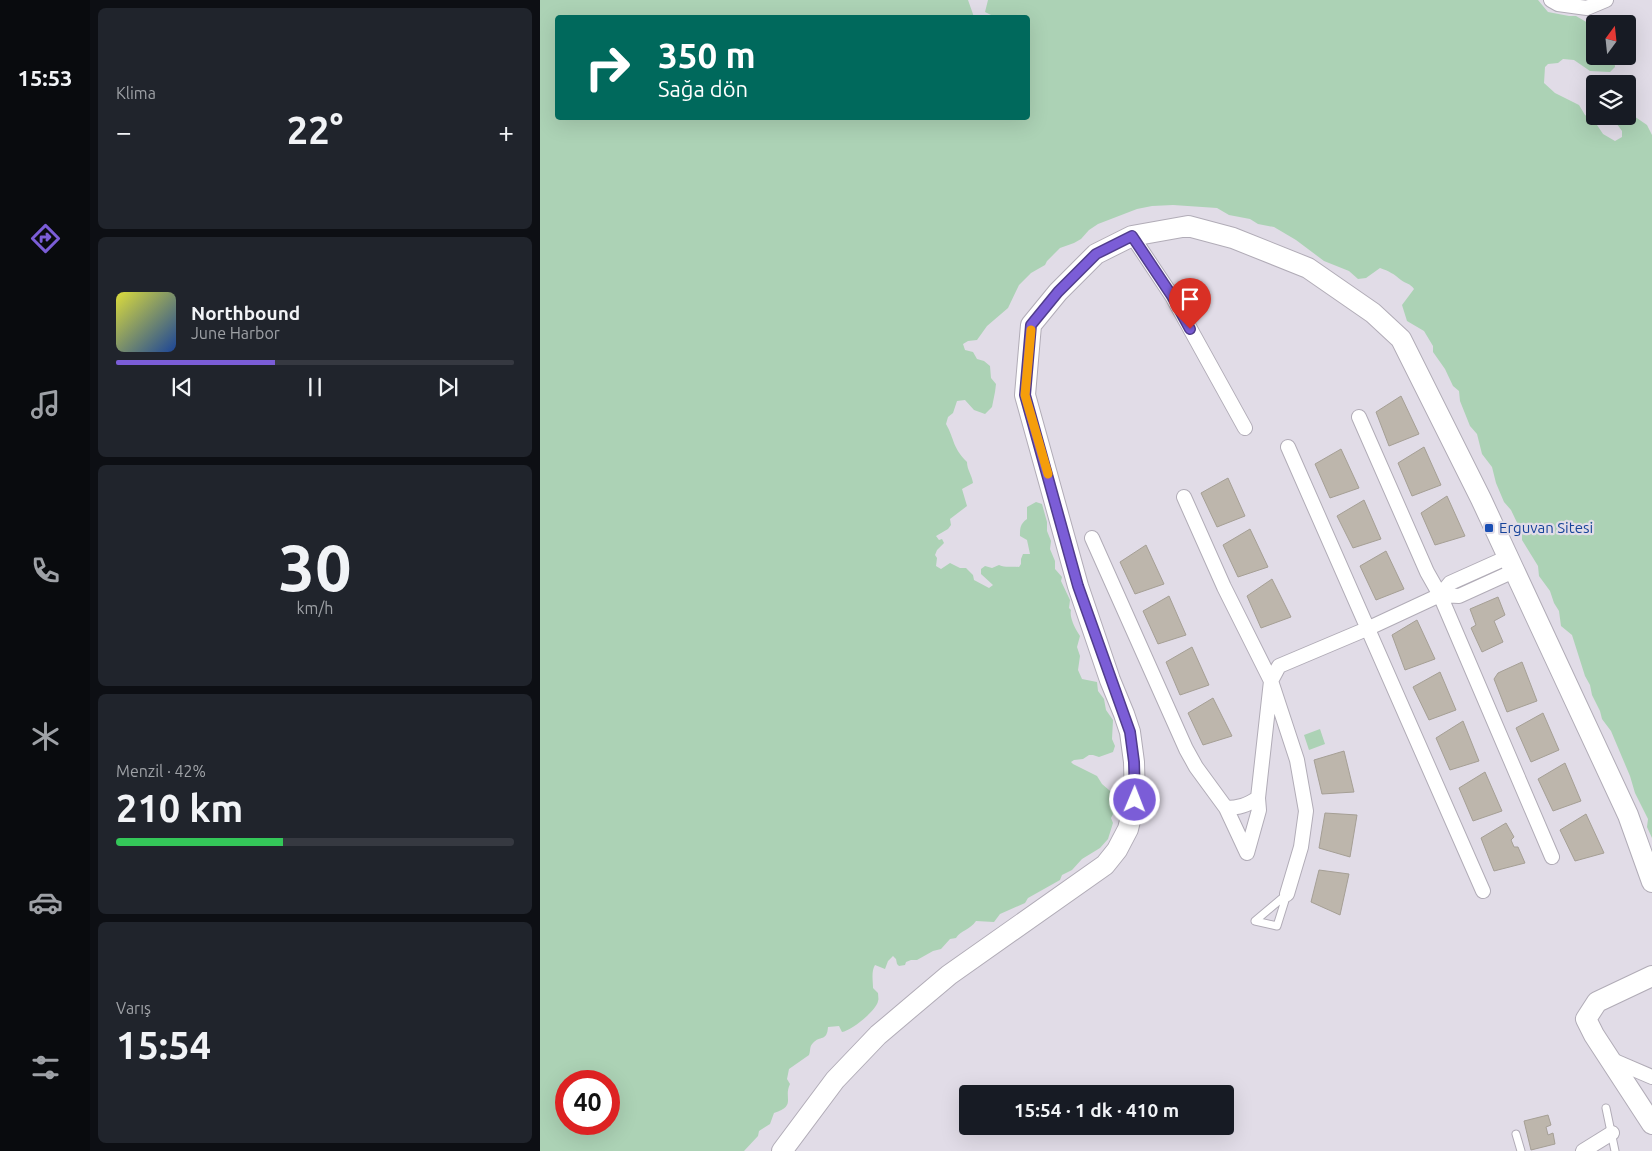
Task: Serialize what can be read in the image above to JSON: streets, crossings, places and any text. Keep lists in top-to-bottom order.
{
  "places": {
    "transit": ["Erguvan Sitesi"]
  },
  "north": "top",
  "page": {
    "tabs": "15:53",
    "tile": [
      "Klima",
      ["30", "km/h"],
      ["Menzil · 42%", "210 km"],
      ["Varış", "15:54"]
    ],
    "turn": ["350 m", "Sağa dön"],
    "heat": ["−", "22°", "+"],
    "song": ["Northbound", "June Harbor"],
    "limit": "40",
    "trip": "15:54 · 1 dk · 410 m"
  }
}
